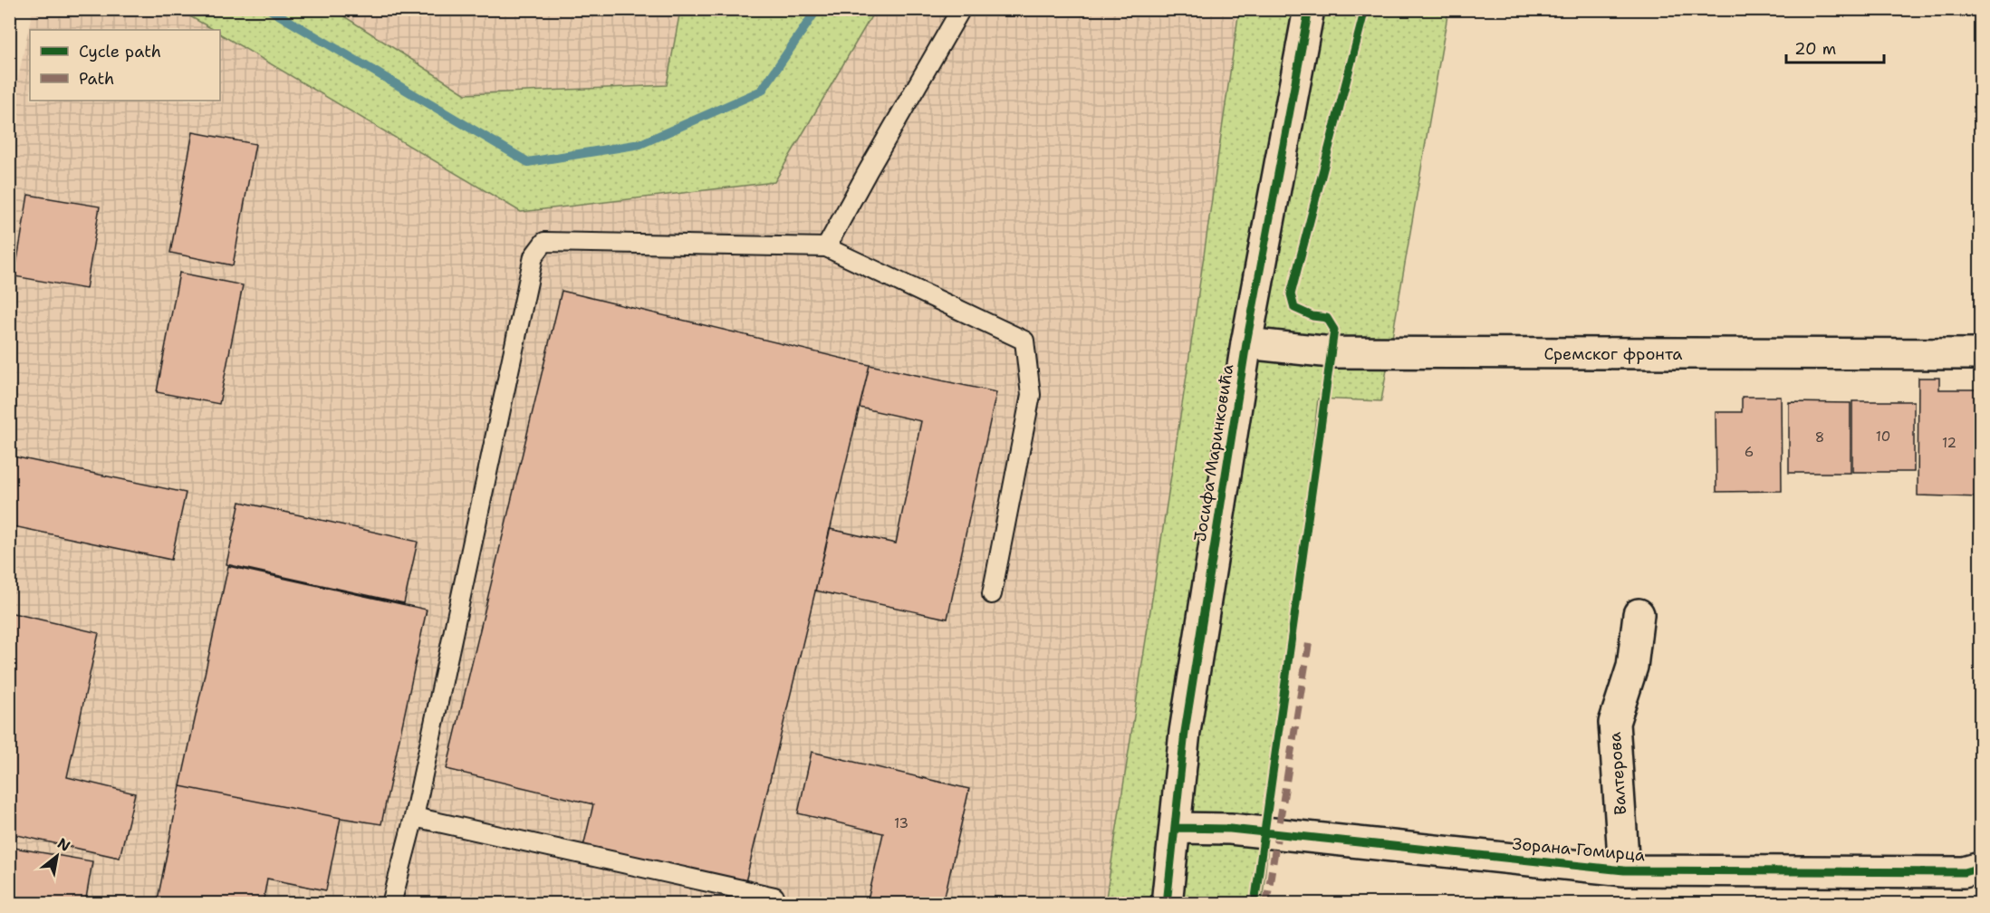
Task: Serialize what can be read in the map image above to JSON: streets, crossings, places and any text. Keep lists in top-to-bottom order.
{
  "streets": {
    "street": [
      "Сремског фронта",
      "Јосифа Маринковића",
      "Валтерова",
      "Зорана Гомирца"
    ]
  },
  "crossings": [
    ["Сремског фронта", "Јосифа Маринковића"],
    ["Јосифа Маринковића", "Зорана Гомирца"],
    ["Валтерова", "Зорана Гомирца"]
  ],
  "house_numbers": [
    "10",
    "8",
    "12",
    "6",
    "13"
  ],
  "legend": ["Cycle path", "Path"],
  "scale_bar": "20 m",
  "north": "top right"
}
